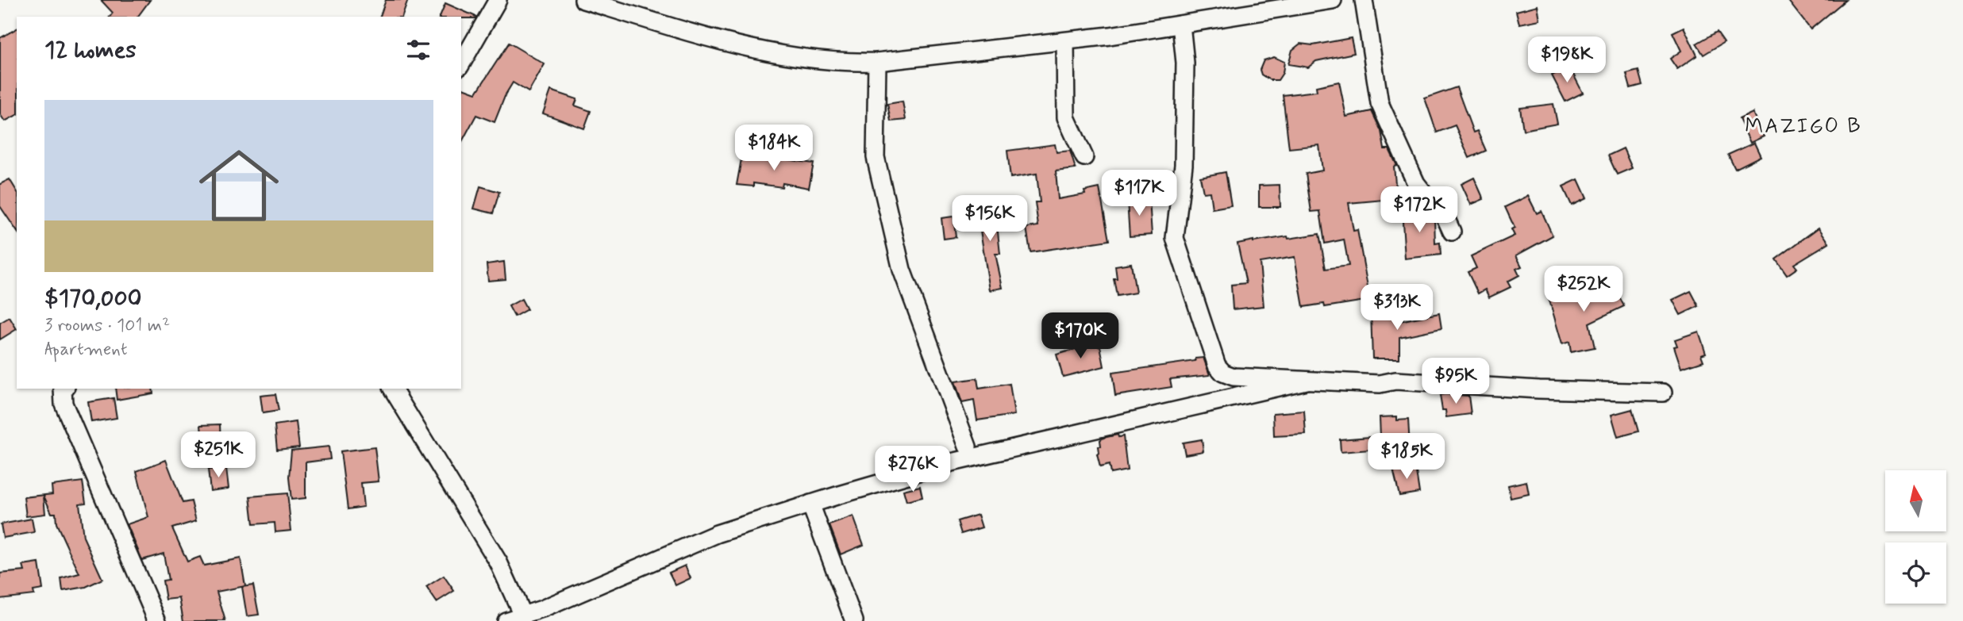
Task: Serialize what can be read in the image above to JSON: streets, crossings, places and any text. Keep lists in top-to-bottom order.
{
  "districts": ["MAZIGO B"],
  "north": "top",
  "page": {
    "heading": "12 homes",
    "price": [
      "$198K",
      "$184K",
      "$117K",
      "$172K",
      "$156K",
      "$252K",
      "$313K",
      "$170K",
      "$95K",
      "$251K",
      "$185K",
      "$276K"
    ],
    "list": [
      {
        "name": "$170,000",
        "note": "3 rooms · 101 m² · Apartment"
      }
    ]
  }
}
